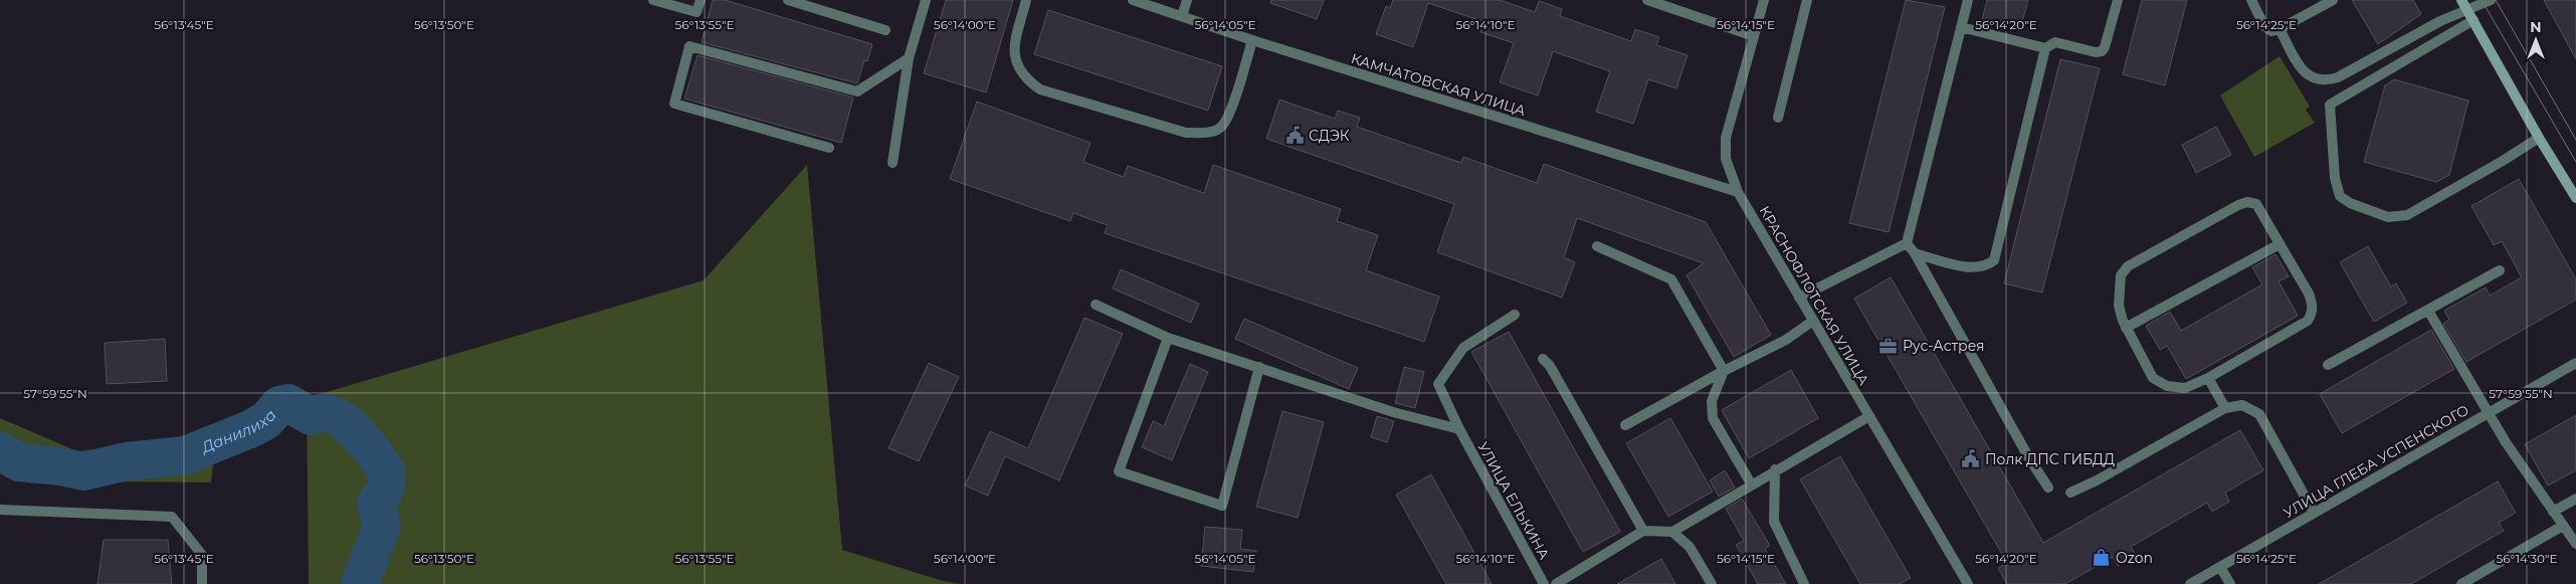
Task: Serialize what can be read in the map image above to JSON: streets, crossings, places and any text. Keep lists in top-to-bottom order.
{
  "streets": {
    "street": [
      "КАМЧАТОВСКАЯ УЛИЦА",
      "КРАСНОФЛОТСКАЯ УЛИЦА",
      "УЛИЦА ГЛЕБА УСПЕНСКОГО",
      "УЛИЦА ЕЛЬКИНА"
    ]
  },
  "crossings": [
    ["КАМЧАТОВСКАЯ УЛИЦА", "КРАСНОФЛОТСКАЯ УЛИЦА"]
  ],
  "water": ["Данилиха"],
  "places": {
    "public building": ["СДЭК", "Полк ДПС ГИБДД"],
    "office": ["Рус-Астрея"],
    "shop": ["Ozon"]
  },
  "north": "top",
  "coordinates": [
    "56°13'45\"E",
    "56°13'50\"E",
    "56°13'55\"E",
    "56°14'00\"E",
    "56°14'05\"E",
    "56°14'10\"E",
    "56°14'15\"E",
    "56°14'20\"E",
    "56°14'25\"E",
    "57°59'55\"N",
    "56°14'30\"E"
  ]
}
